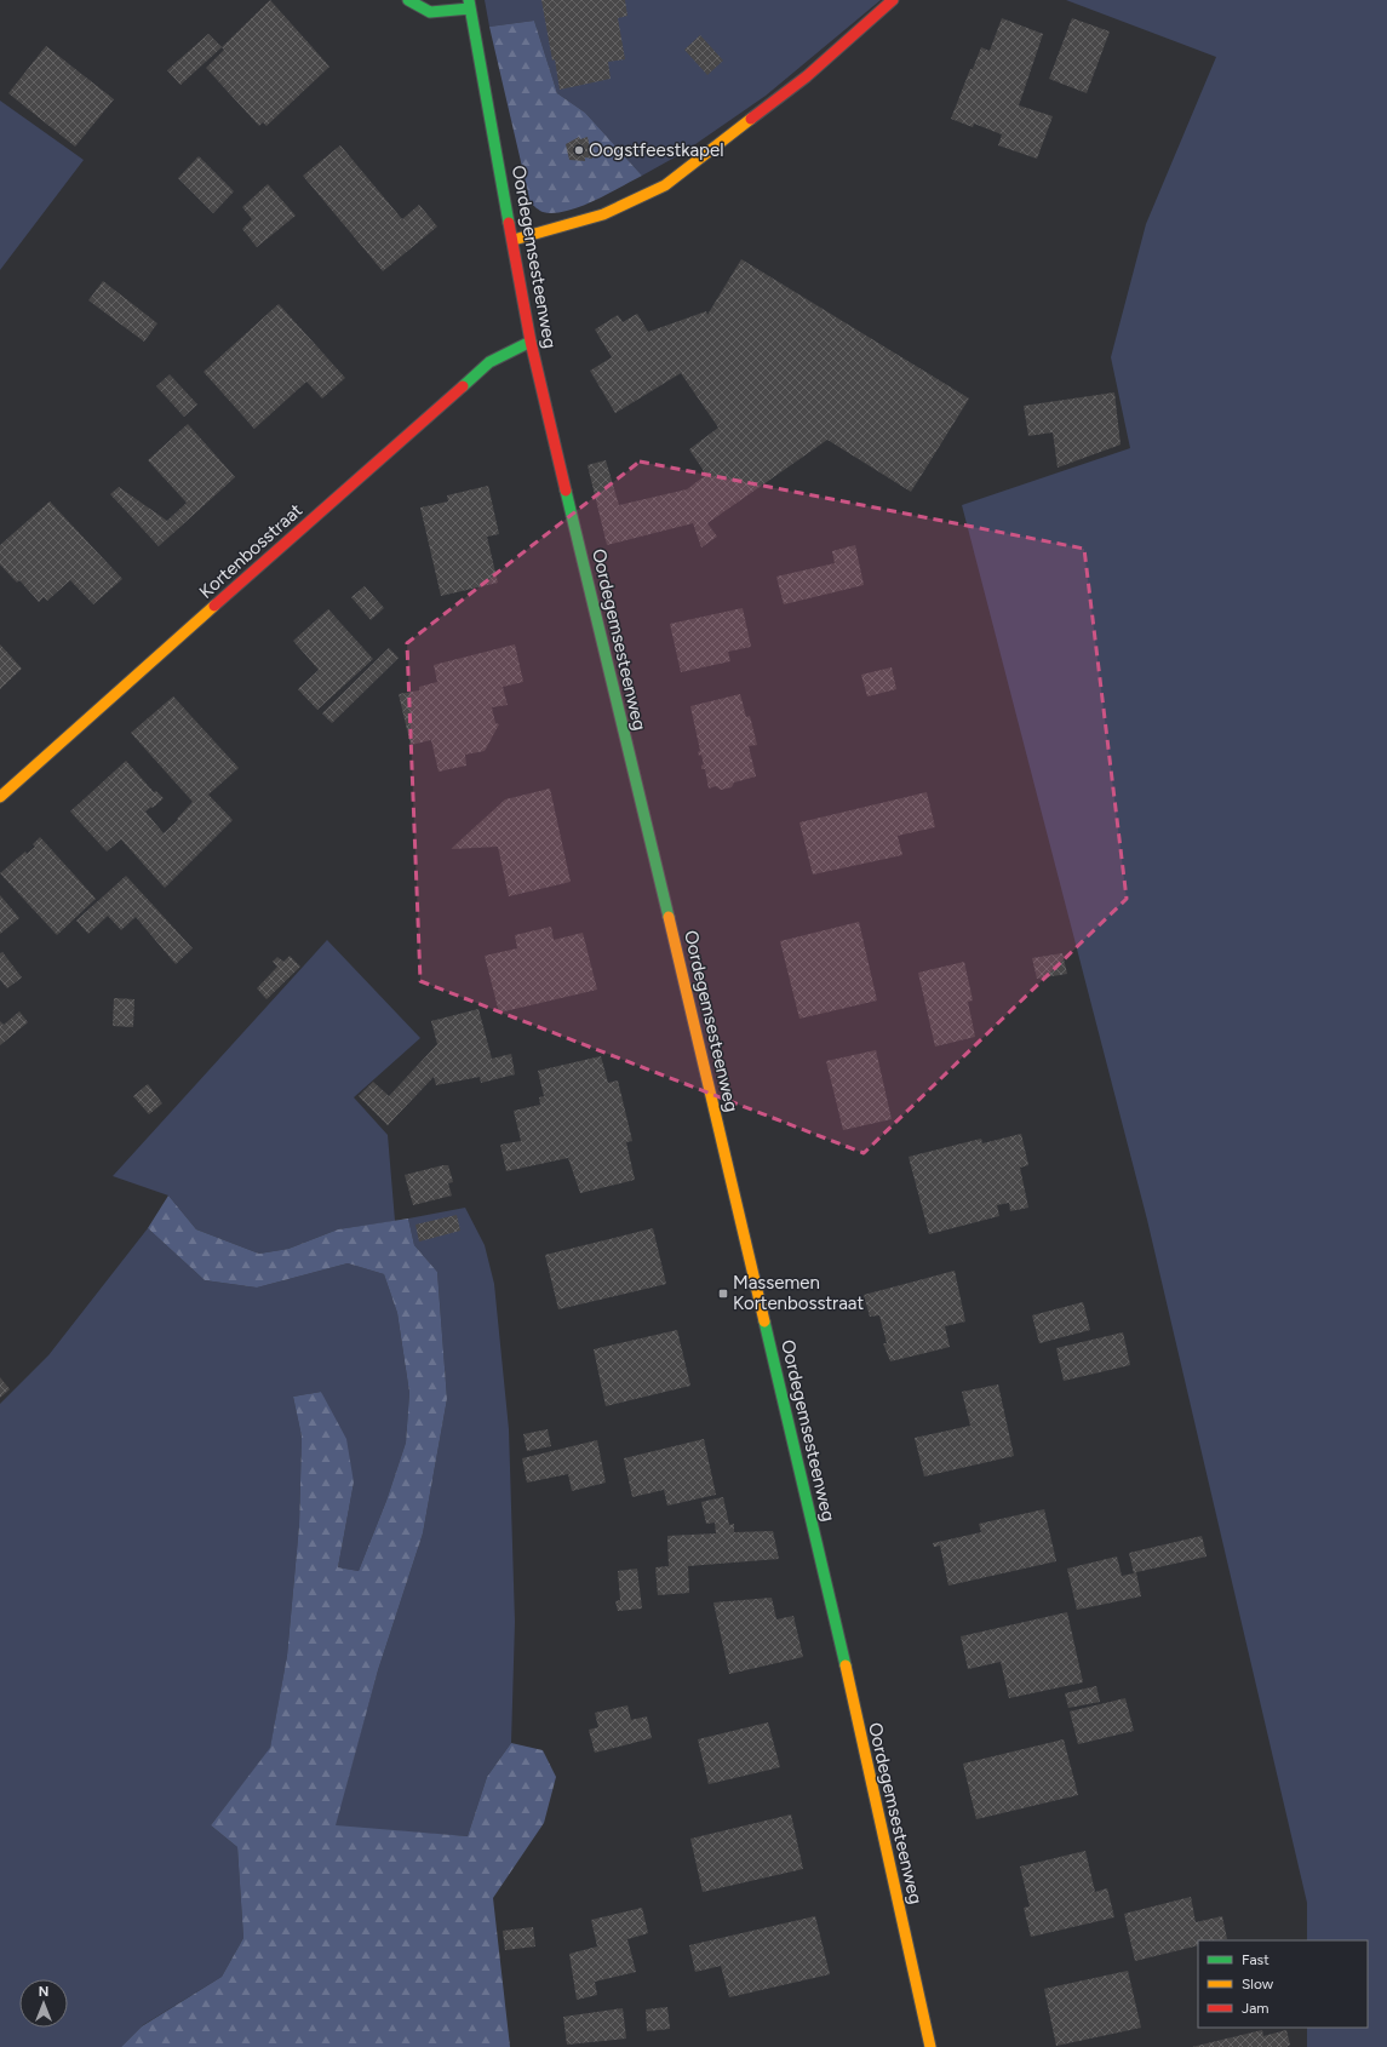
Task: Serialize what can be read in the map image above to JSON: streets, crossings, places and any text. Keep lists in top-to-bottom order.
{
  "streets": {
    "street": ["Oordegemsesteenweg", "Kortenbosstraat"]
  },
  "crossings": [
    ["Oordegemsesteenweg", "Kortenbosstraat"]
  ],
  "places": {
    "other": ["Oogstfeestkapel"],
    "transit": ["Massemen Kortenbosstraat"]
  },
  "legend": ["Fast", "Slow", "Jam"],
  "north": "top"
}
